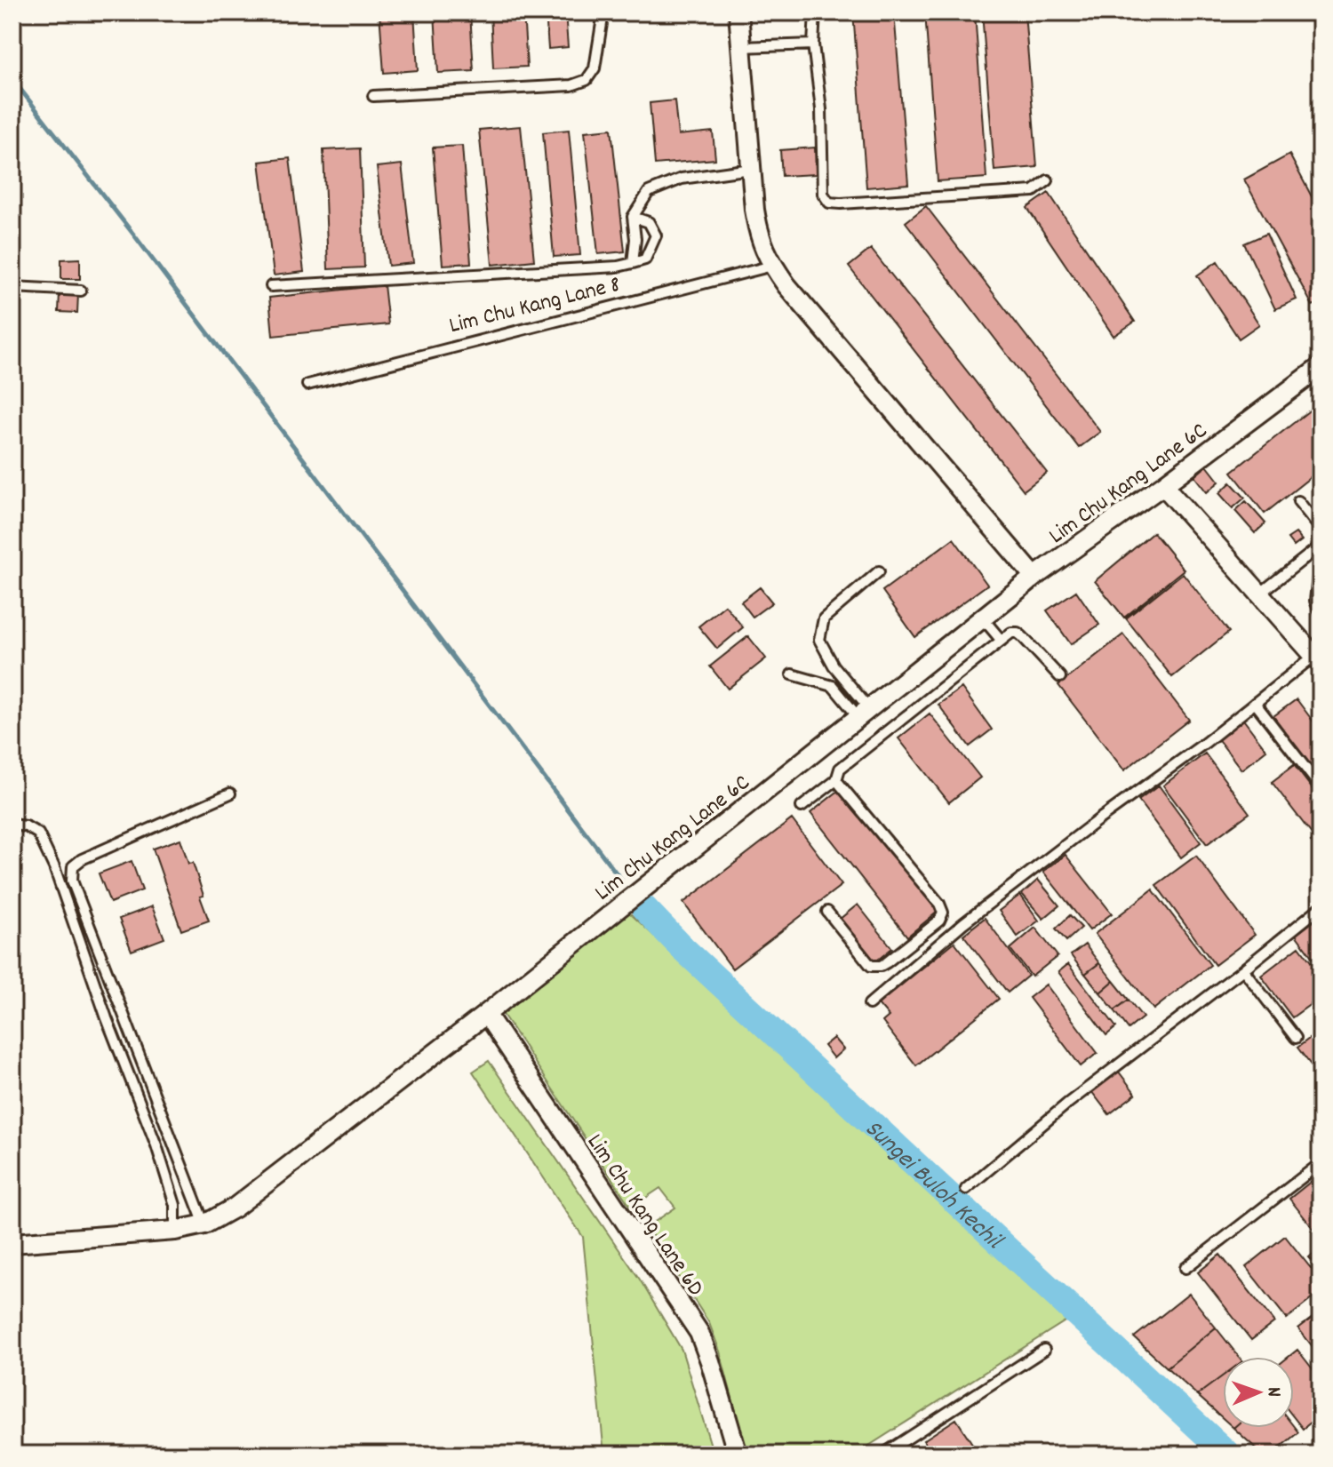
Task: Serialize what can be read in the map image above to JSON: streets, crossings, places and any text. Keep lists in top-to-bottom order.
{
  "streets": {
    "street": ["Lim Chu Kang Lane 6C", "Lim Chu Kang Lane 6D"],
    "lane": ["Lim Chu Kang Lane 8"]
  },
  "crossings": [
    ["Lim Chu Kang Lane 6C", "Lim Chu Kang Lane 6D"]
  ],
  "water": ["Sungei Buloh Kechil"],
  "north": "right"
}
